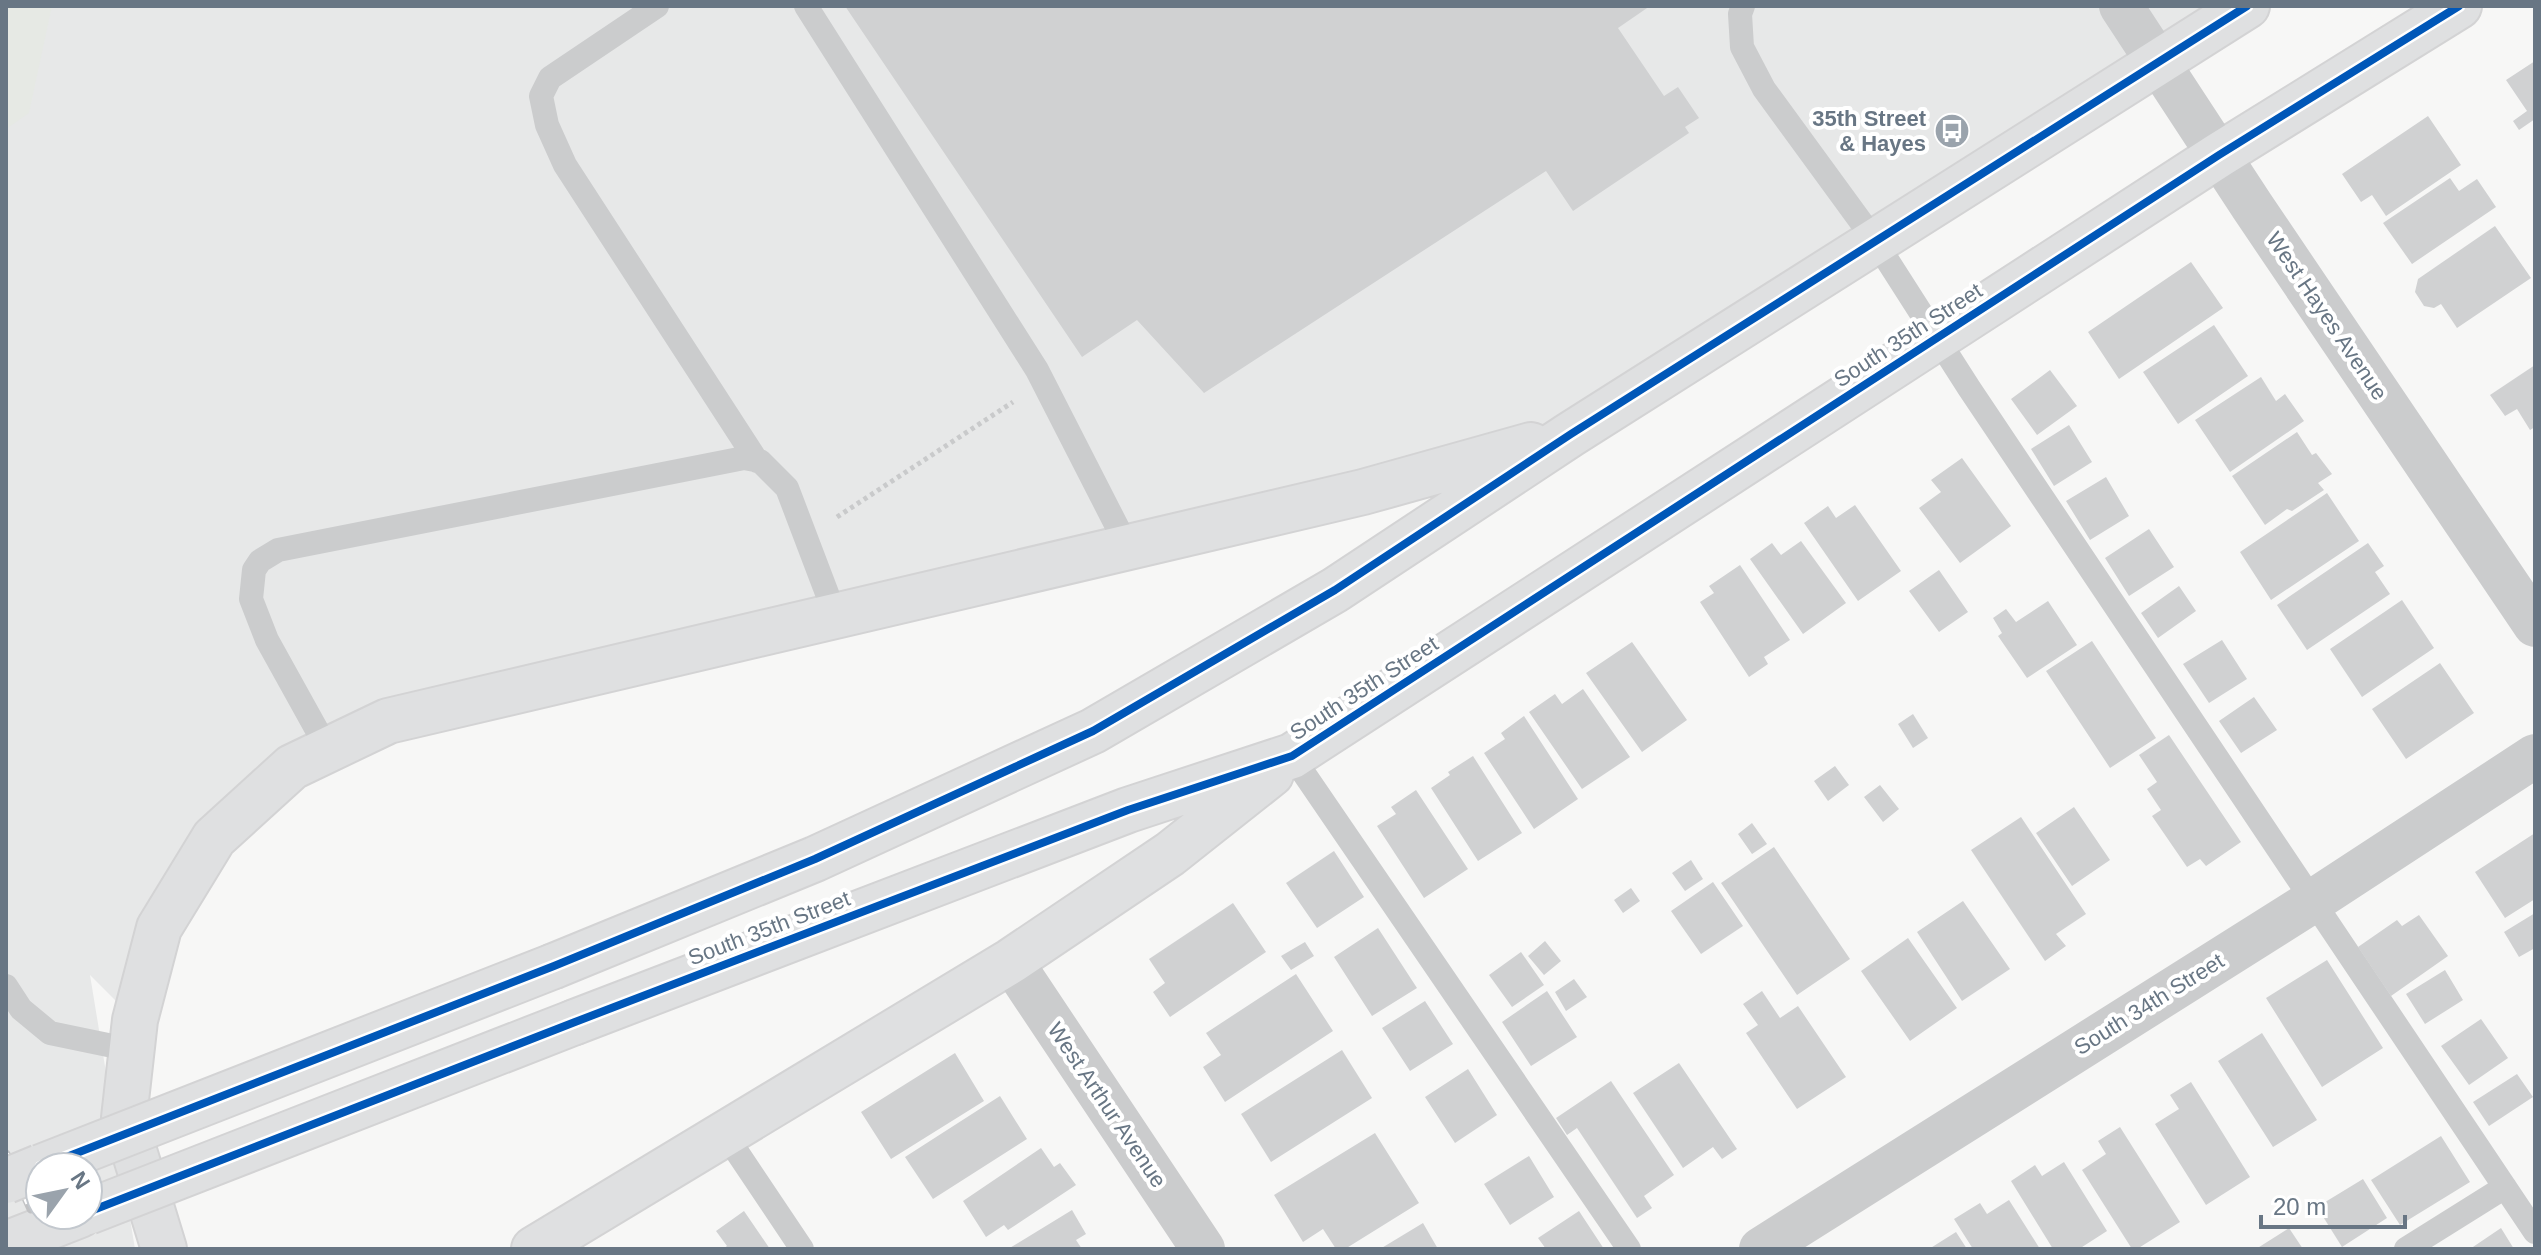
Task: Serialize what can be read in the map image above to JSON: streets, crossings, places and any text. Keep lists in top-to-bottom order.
{
  "streets": {
    "main road": ["South 35th Street"],
    "street": ["West Hayes Avenue", "South 34th Street", "West Arthur Avenue"]
  },
  "crossings": [
    ["West Hayes Avenue", "South 35th Street"]
  ],
  "places": {
    "bus stop": ["35th Street & Hayes"]
  },
  "scale_bar": "20 m",
  "north": "top right"
}
